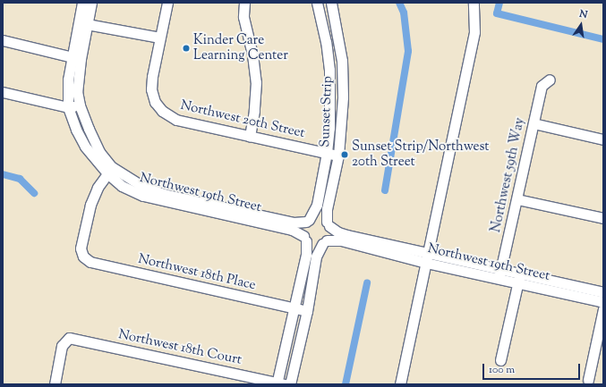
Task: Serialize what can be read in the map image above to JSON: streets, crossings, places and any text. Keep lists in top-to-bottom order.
{
  "streets": {
    "street": [
      "Sunset Strip",
      "Northwest 20th Street",
      "Northwest 59th Way",
      "Northwest 19th Street",
      "Northwest 18th Place",
      "Northwest 18th Court"
    ]
  },
  "crossings": [
    ["Sunset Strip", "Northwest 20th Street"],
    ["Sunset Strip", "Northwest 19th Street"],
    ["Northwest 59th Way", "Northwest 19th Street"],
    ["Northwest 19th Street", "Northwest 18th Place"]
  ],
  "places": ["Kinder Care Learning Center", "Sunset Strip/Northwest 20th Street"],
  "scale_bar": "100 m",
  "north": "top"
}
